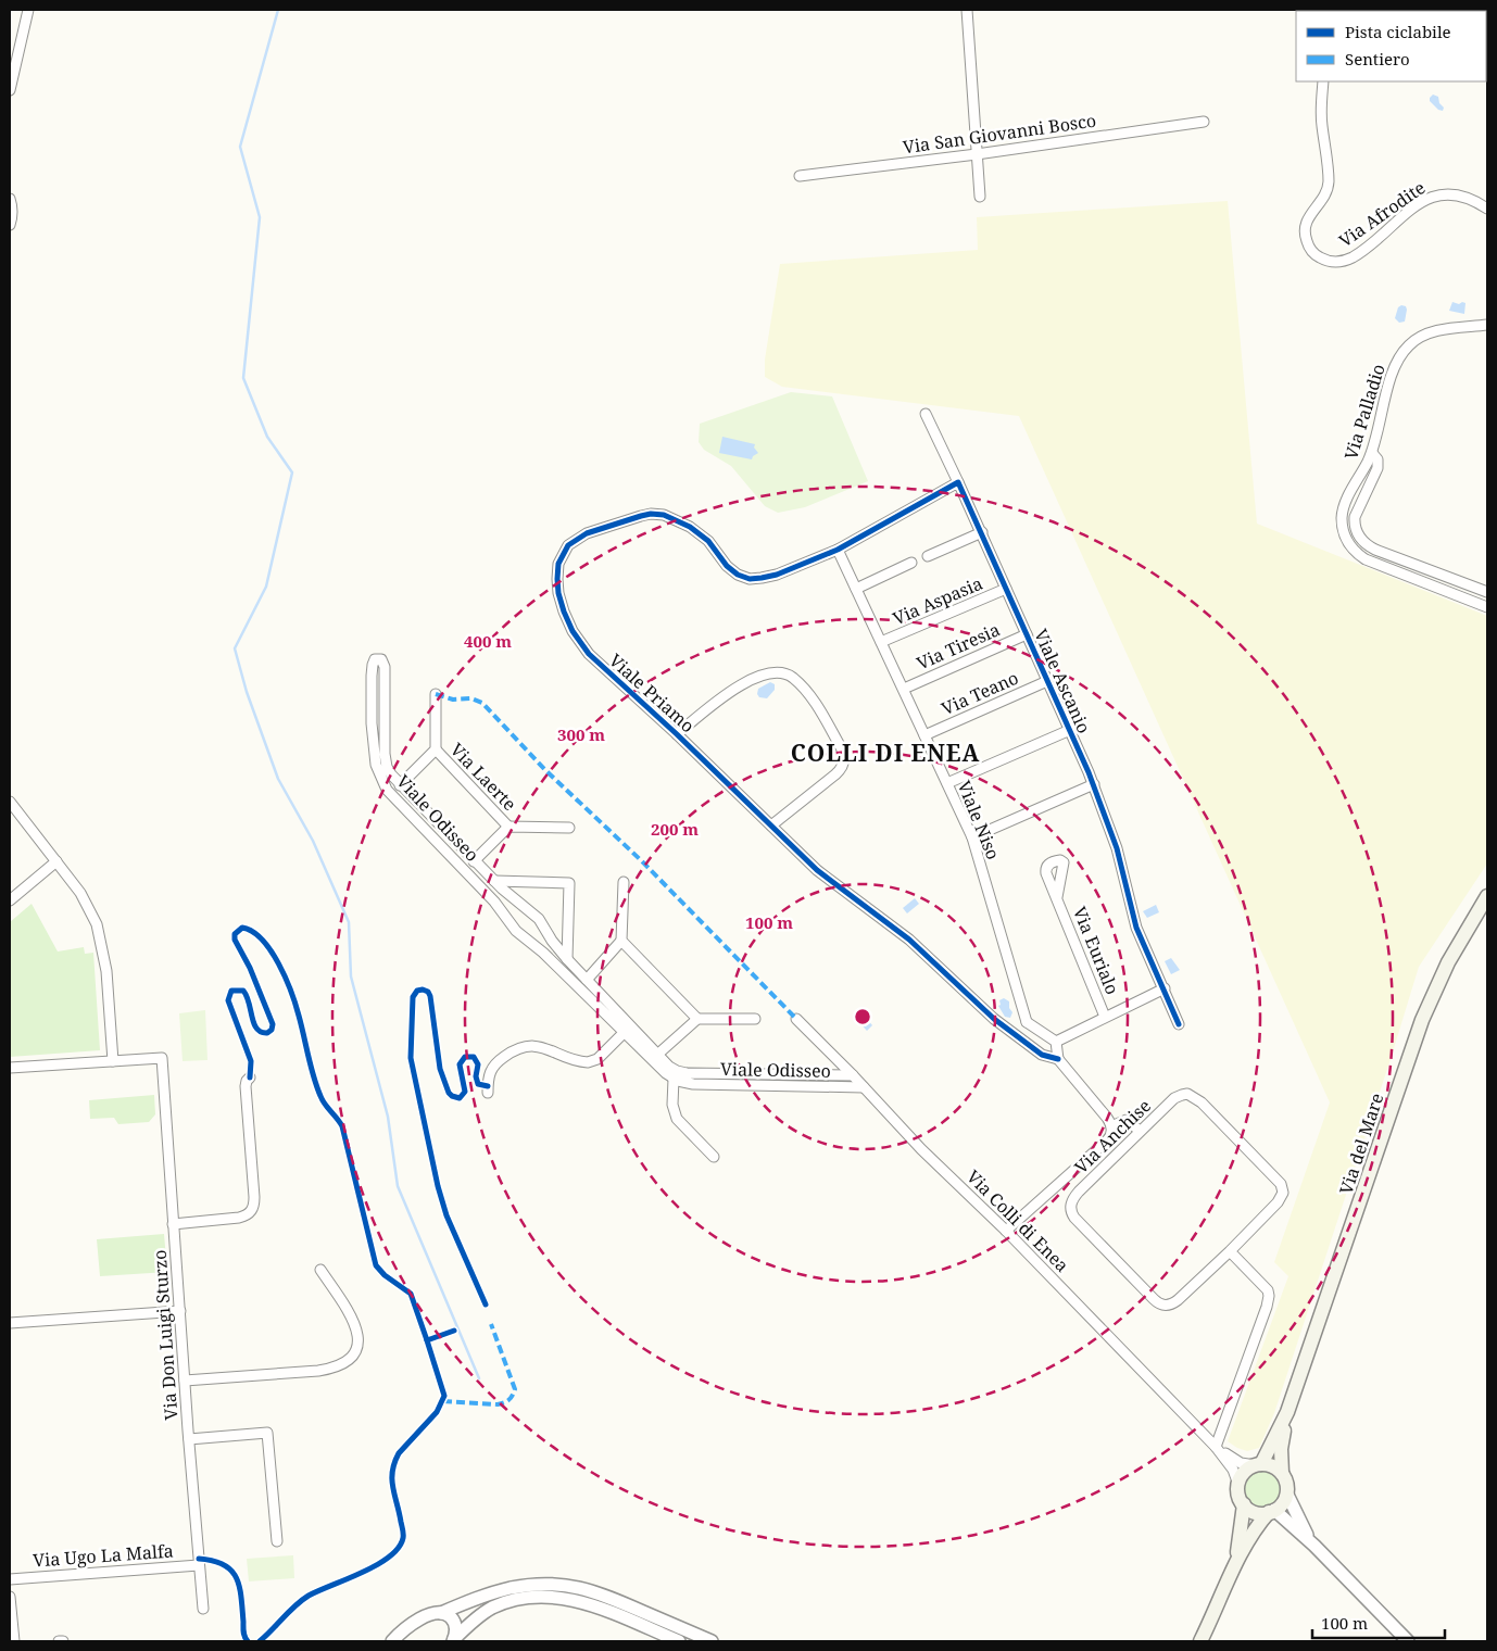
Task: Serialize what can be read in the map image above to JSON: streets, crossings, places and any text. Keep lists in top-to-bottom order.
{
  "streets": {
    "main road": ["Via del Mare"],
    "street": [
      "Via San Giovanni Bosco",
      "Via Afrodite",
      "Via Palladio",
      "Via Aspasia",
      "Via Tiresia",
      "Viale Ascanio",
      "Viale Priamo",
      "Via Teano",
      "Via Laerte",
      "Viale Odisseo",
      "Viale Niso",
      "Via Eurialo",
      "Via Anchise",
      "Via Colli di Enea",
      "Via Don Luigi Sturzo",
      "Via Ugo La Malfa"
    ]
  },
  "crossings": [
    ["Via Aspasia", "Viale Ascanio"],
    ["Via Aspasia", "Viale Niso"],
    ["Via Tiresia", "Viale Ascanio"],
    ["Via Tiresia", "Viale Niso"],
    ["Viale Ascanio", "Via Teano"],
    ["Viale Priamo", "Viale Niso"],
    ["Via Teano", "Viale Niso"],
    ["Via Laerte", "Viale Odisseo"],
    ["Viale Odisseo", "Via Colli di Enea"],
    ["Via del Mare", "Via Colli di Enea"],
    ["Via Don Luigi Sturzo", "Via Ugo La Malfa"]
  ],
  "districts": ["COLLI DI ENEA"],
  "legend": ["Pista ciclabile", "Sentiero"],
  "scale_bar": "100 m",
  "rings": [
    "400 m",
    "300 m",
    "200 m",
    "100 m"
  ]
}
